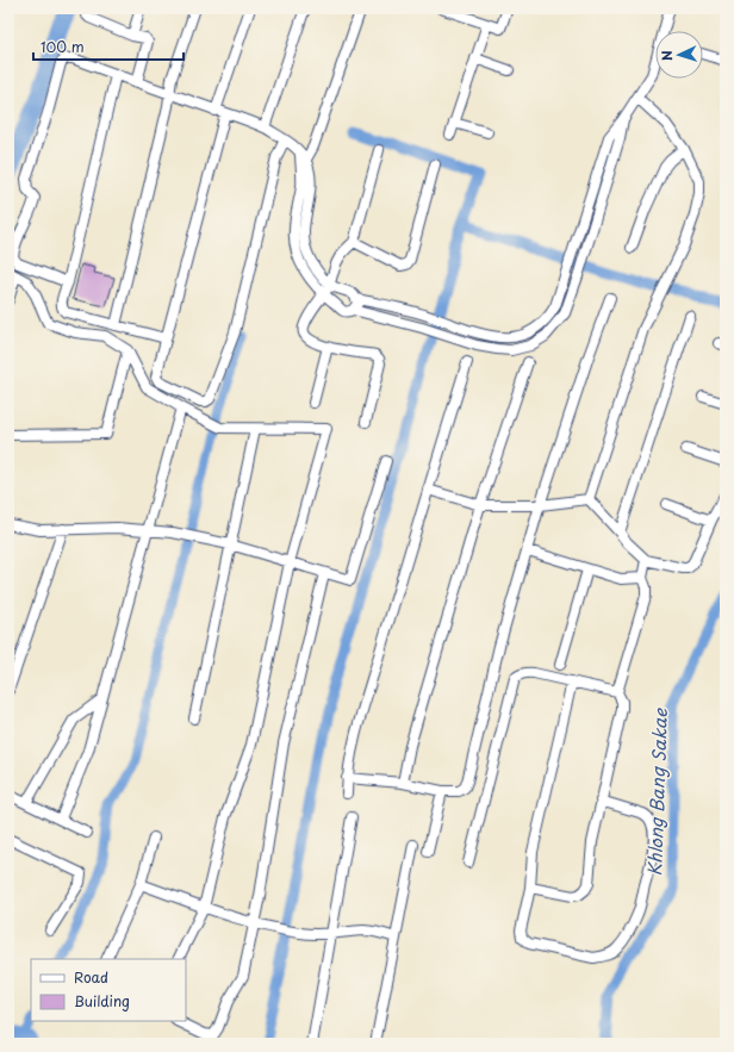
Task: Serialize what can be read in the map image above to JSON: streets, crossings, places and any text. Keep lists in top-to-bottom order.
{
  "water": ["Khlong Bang Sakae"],
  "legend": ["Road", "Building"],
  "scale_bar": "100 m",
  "north": "left"
}
